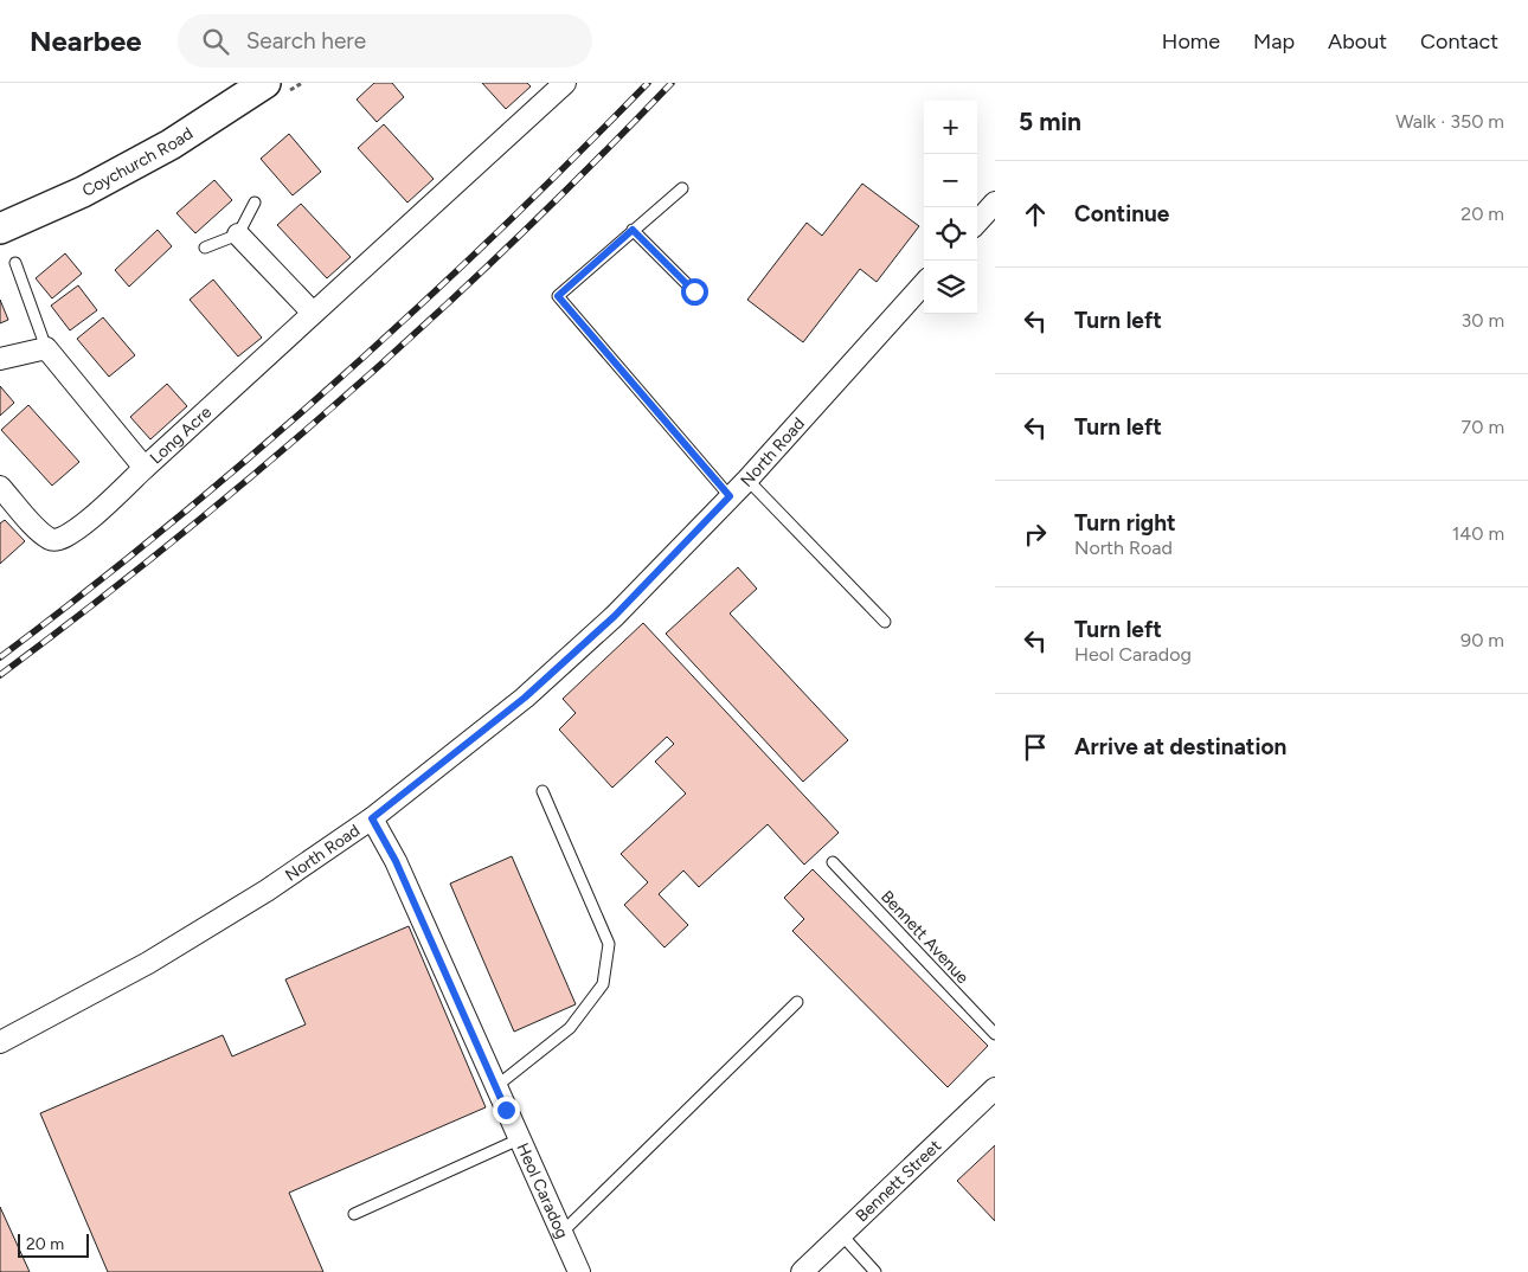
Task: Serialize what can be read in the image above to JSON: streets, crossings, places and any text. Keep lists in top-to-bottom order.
{
  "streets": {
    "main road": ["Coychurch Road"],
    "street": [
      "Long Acre",
      "North Road",
      "Bennett Street",
      "Heol Caradog"
    ],
    "lane": ["Bennett Avenue"]
  },
  "crossings": [
    ["North Road", "Heol Caradog"]
  ],
  "scale_bar": "20 m",
  "page": {
    "header": "Nearbee",
    "search": "Search here",
    "nav": [
      "Home",
      "Map",
      "About",
      "Contact"
    ],
    "heading": ["5 min", "Walk · 350 m"],
    "map_buttons": ["+", "−"],
    "list": [
      ["Continue", "20 m"],
      ["Turn left", "30 m"],
      ["Turn left", "70 m"],
      ["Turn right", "North Road", "140 m"],
      ["Turn left", "Heol Caradog", "90 m"],
      "Arrive at destination"
    ],
    "scale": "20 m"
  }
}
